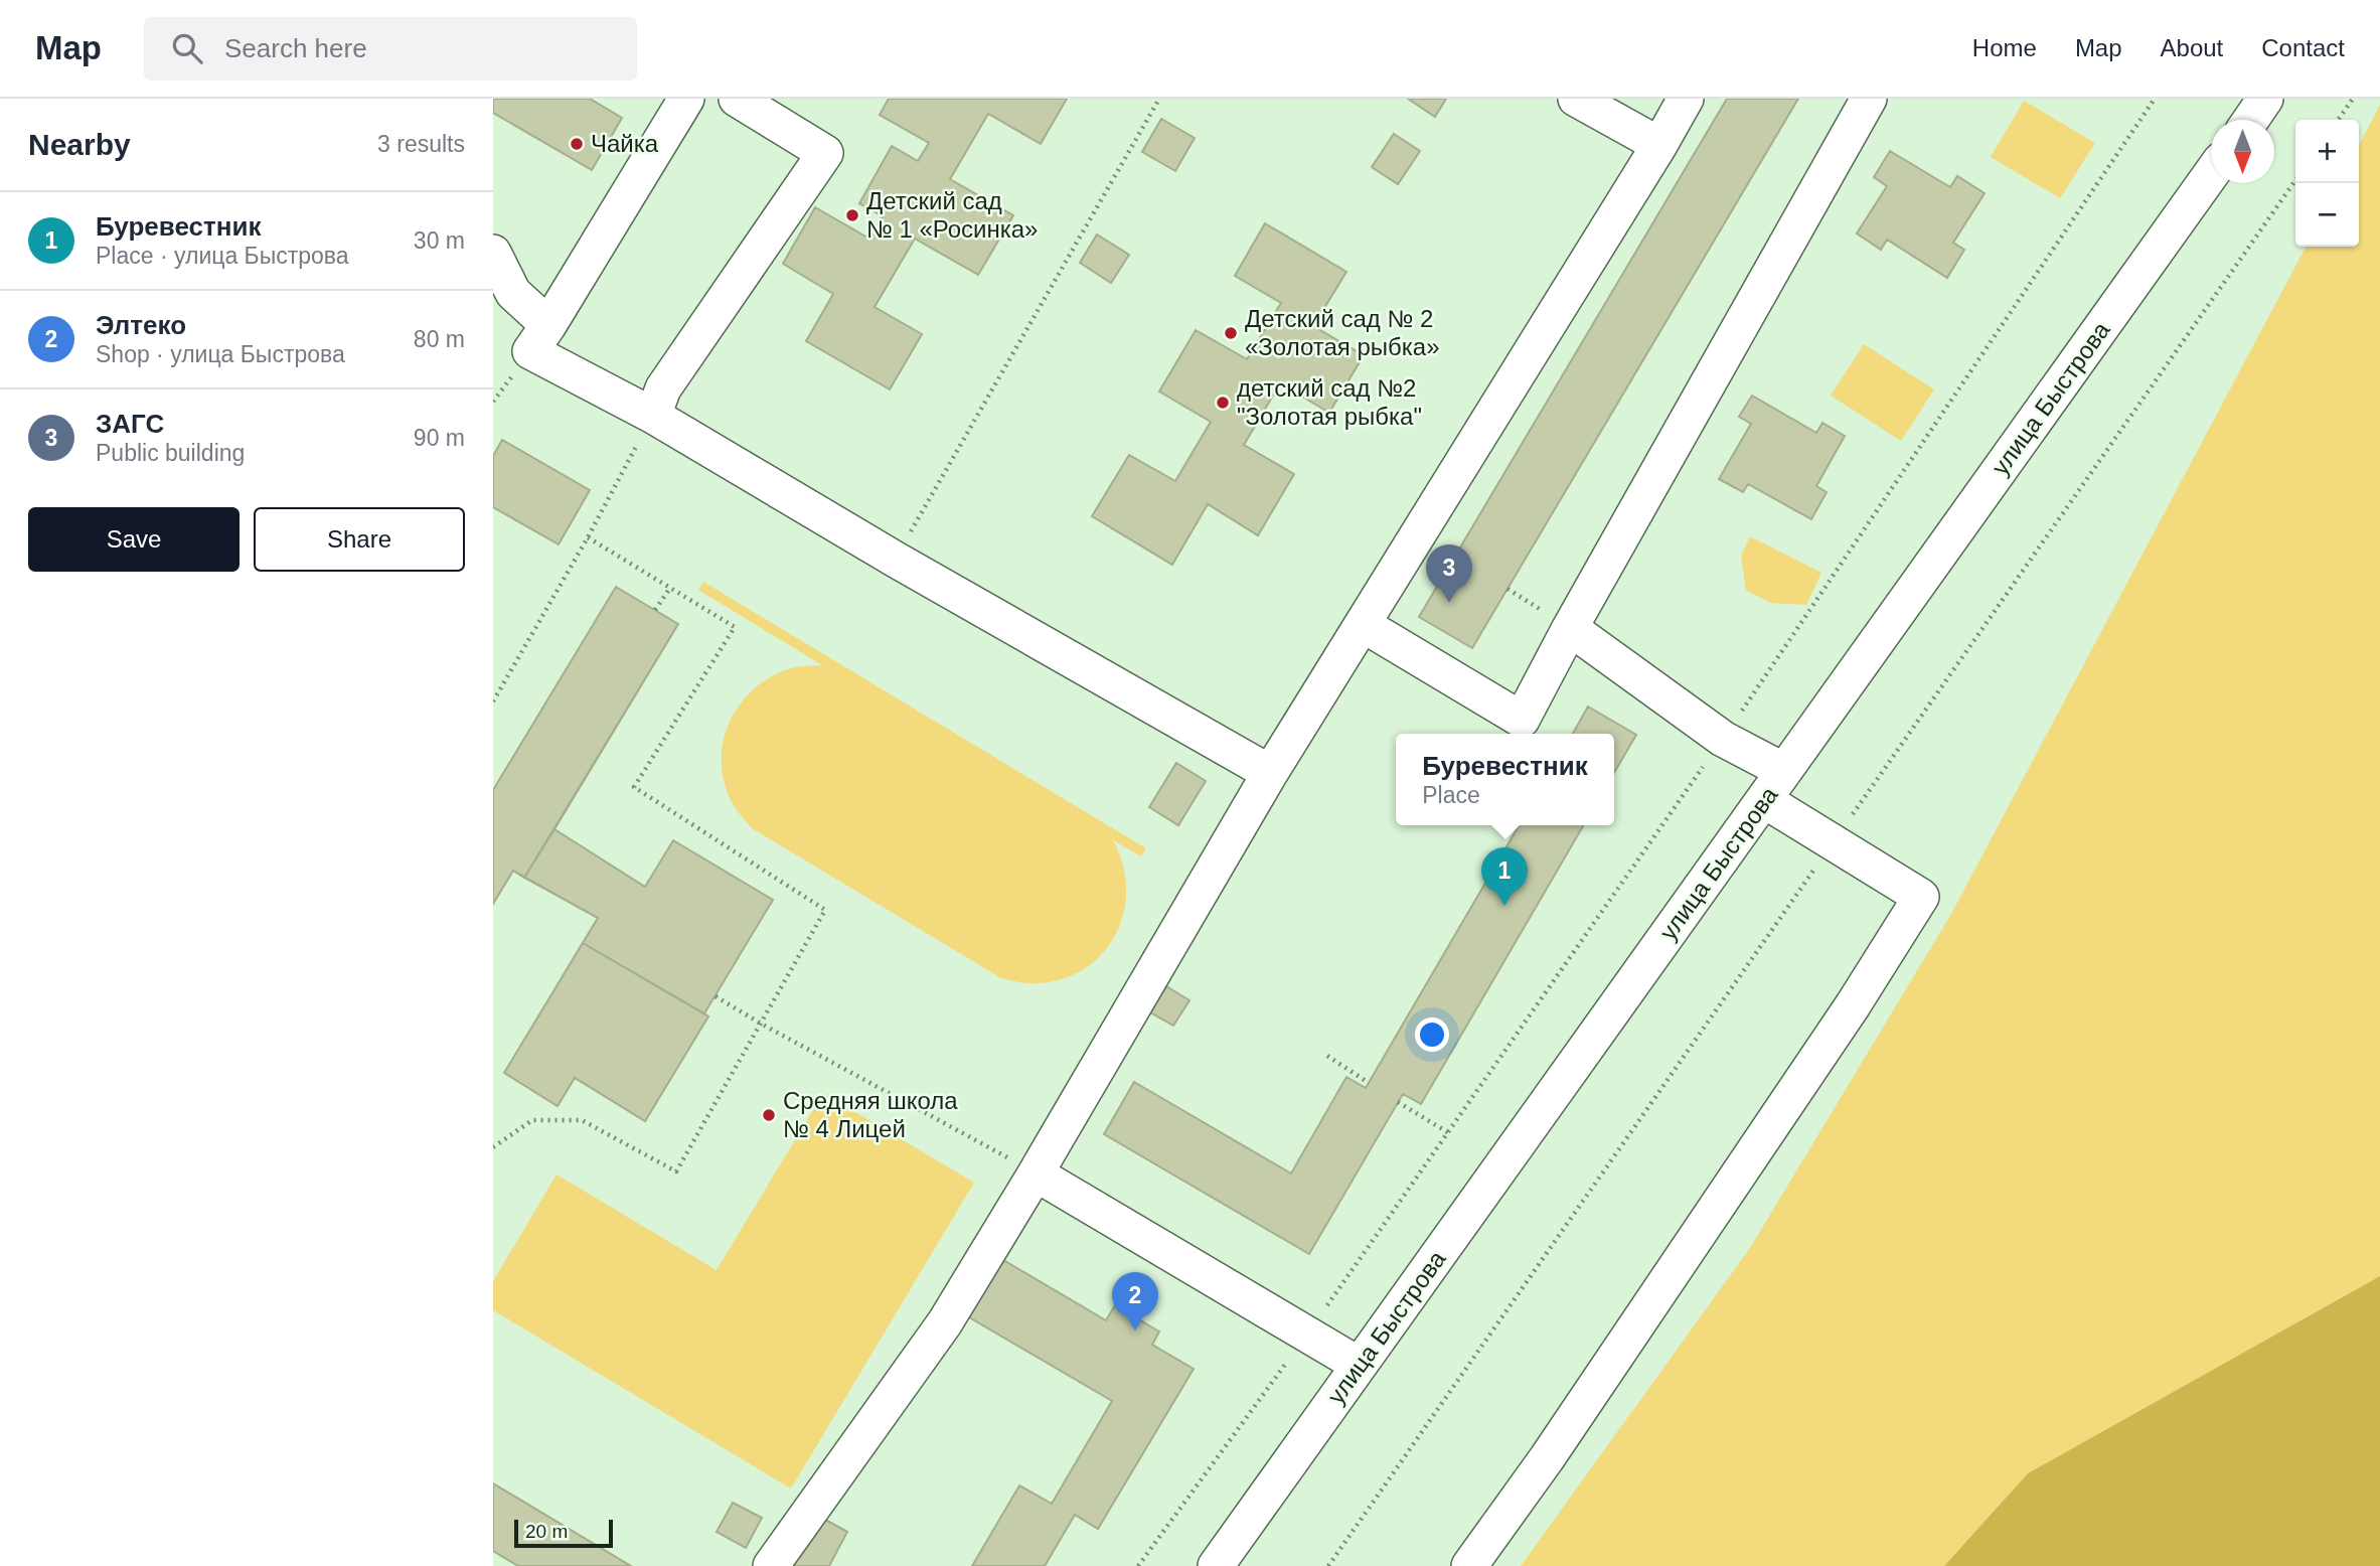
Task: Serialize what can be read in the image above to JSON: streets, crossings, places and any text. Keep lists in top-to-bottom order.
{
  "streets": {
    "street": ["улица Быстрова"]
  },
  "places": [
    "Чайка",
    "Детский сад № 1 «Росинка»",
    "Детский сад № 2 «Золотая рыбка»",
    "детский сад №2 \"Золотая рыбка\"",
    "Средняя школа № 4 Лицей"
  ],
  "scale_bar": "20 m",
  "north": "bottom",
  "page": {
    "header": "Map",
    "search": "Search here",
    "nav": [
      "Home",
      "Map",
      "About",
      "Contact"
    ],
    "heading": ["Nearby", "3 results"],
    "map_buttons": ["+", "−"],
    "list": [
      {
        "mark": "1",
        "name": "Буревестник",
        "note": "Place · улица Быстрова",
        "value": "30 m"
      },
      {
        "mark": "2",
        "name": "Элтеко",
        "note": "Shop · улица Быстрова",
        "value": "80 m"
      },
      {
        "mark": "3",
        "name": "ЗАГС",
        "note": "Public building",
        "value": "90 m"
      }
    ],
    "buttons": ["Save", "Share"],
    "pins": ["3", "1", "2"],
    "popup": ["Буревестник", "Place"],
    "scale": "20 m"
  }
}
